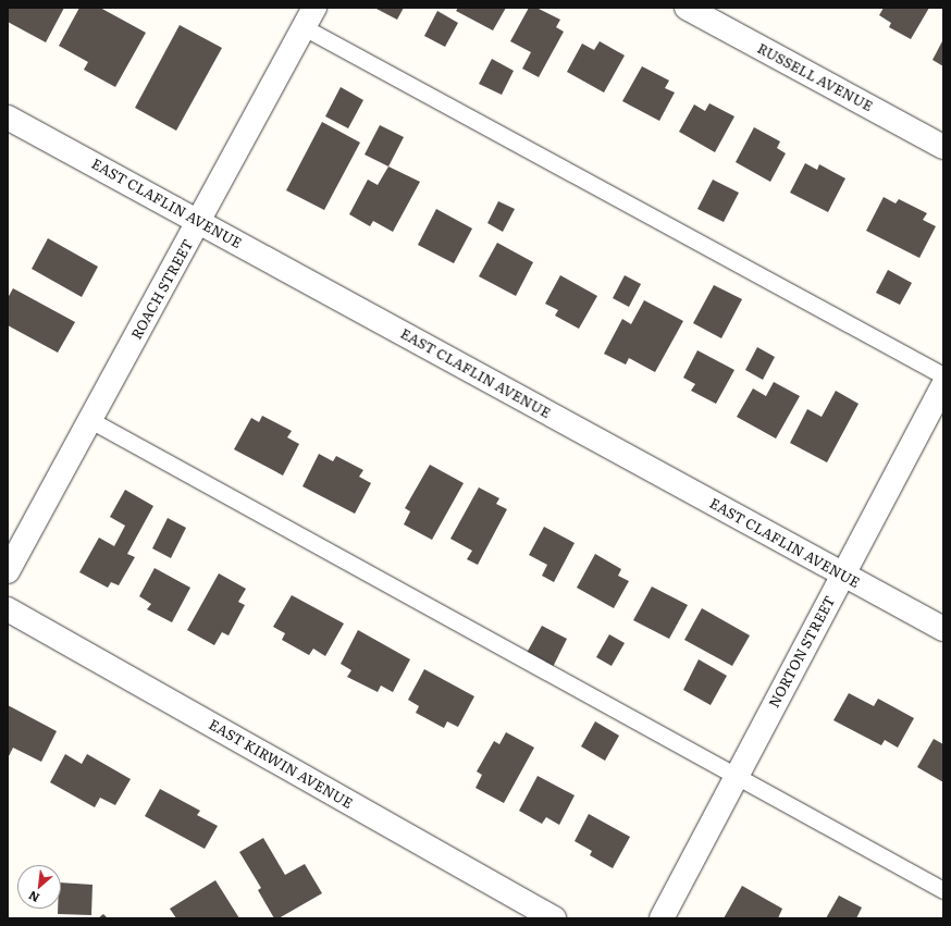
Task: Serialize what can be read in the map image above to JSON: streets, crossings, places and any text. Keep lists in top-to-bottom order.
{
  "streets": {
    "street": [
      "RUSSELL AVENUE",
      "EAST CLAFLIN AVENUE",
      "ROACH STREET",
      "NORTON STREET",
      "EAST KIRWIN AVENUE"
    ]
  },
  "crossings": [
    ["EAST CLAFLIN AVENUE", "ROACH STREET"],
    ["EAST CLAFLIN AVENUE", "NORTON STREET"]
  ],
  "north": "bottom left"
}
